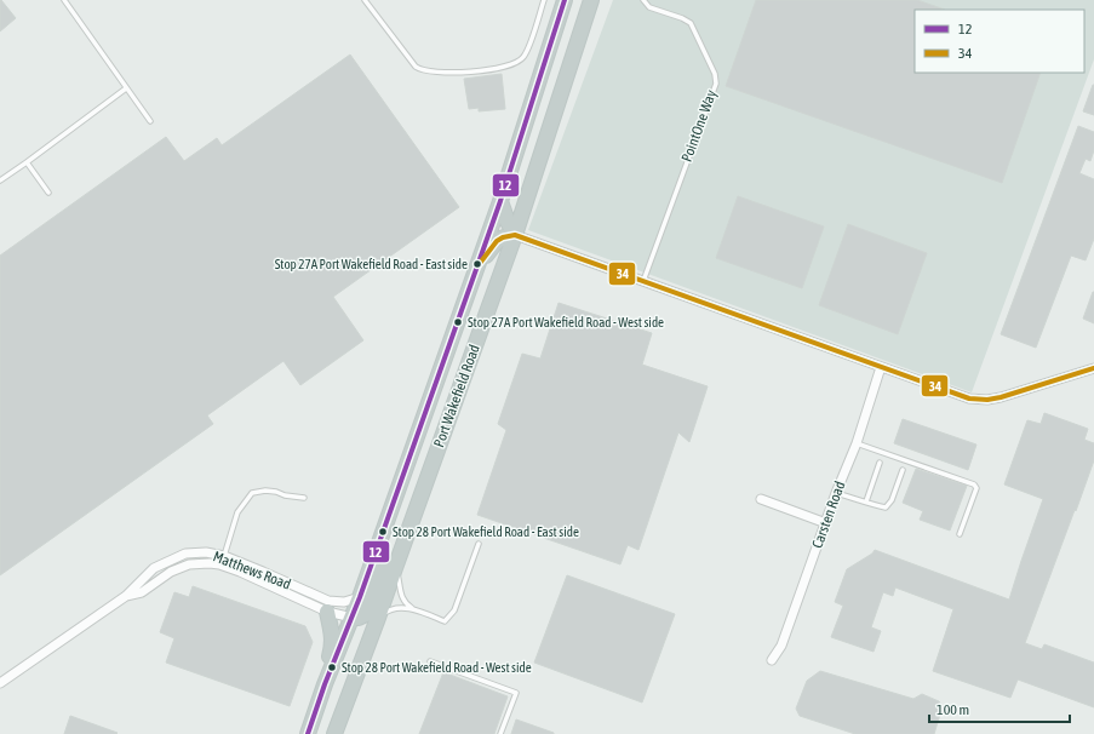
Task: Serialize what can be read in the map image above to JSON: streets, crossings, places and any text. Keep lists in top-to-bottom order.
{
  "streets": {
    "highway": ["Port Wakefield Road"],
    "street": ["Carsten Road", "Matthews Road"],
    "lane": ["PointOne Way"]
  },
  "crossings": [
    ["Port Wakefield Road", "Matthews Road"]
  ],
  "places": [
    "Stop 27A Port Wakefield Road - East side",
    "Stop 27A Port Wakefield Road - West side",
    "Stop 28 Port Wakefield Road - East side",
    "Stop 28 Port Wakefield Road - West side"
  ],
  "lines": ["transit line 12", "transit line 34"],
  "legend": ["12", "34"],
  "scale_bar": "100 m"
}
